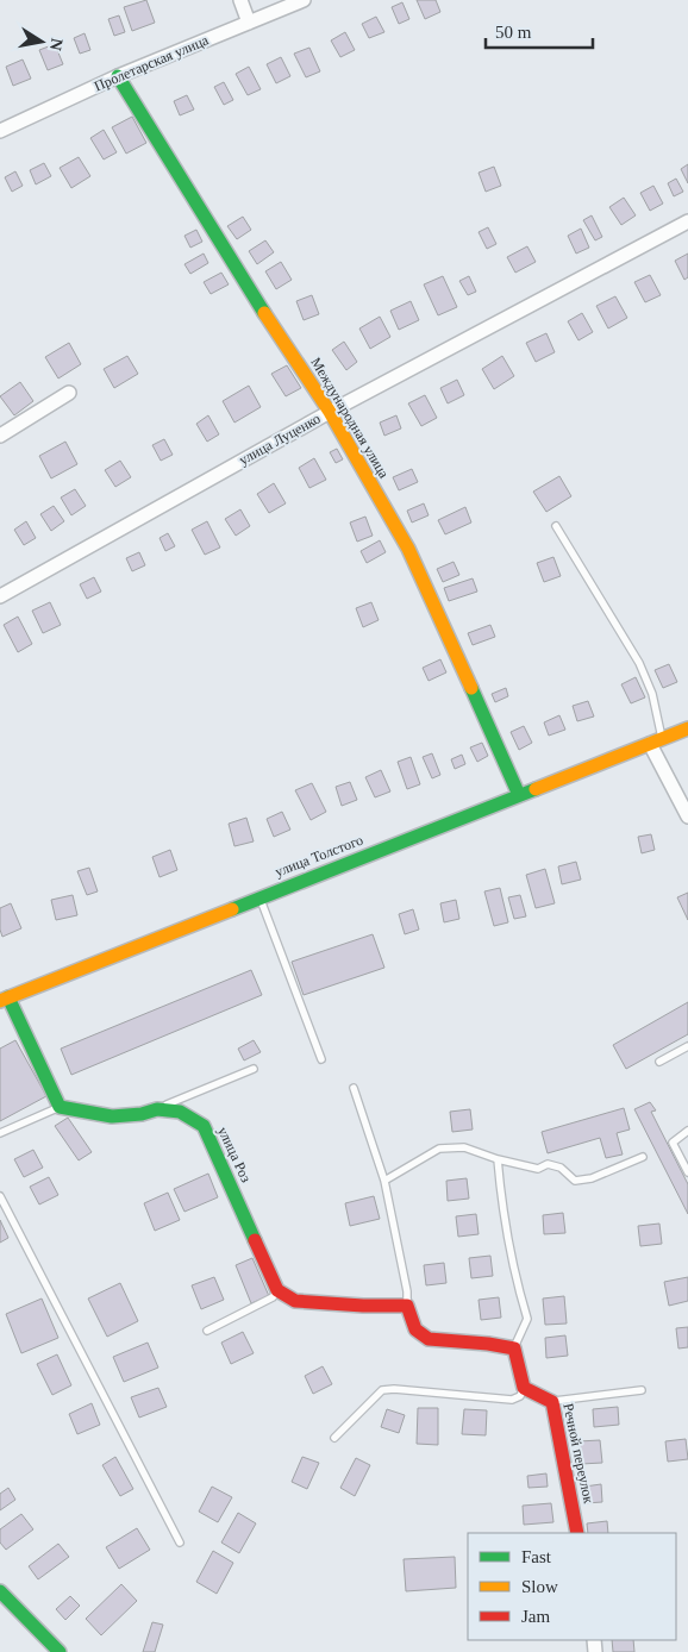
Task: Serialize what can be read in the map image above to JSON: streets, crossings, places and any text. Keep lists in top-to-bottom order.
{
  "streets": {
    "street": [
      "Пролетарская улица",
      "Международная улица",
      "улица Луценко",
      "улица Толстого",
      "улица Роз",
      "Речной переулок"
    ]
  },
  "crossings": [
    ["Пролетарская улица", "Международная улица"],
    ["Международная улица", "улица Луценко"],
    ["Международная улица", "улица Толстого"]
  ],
  "legend": ["Fast", "Slow", "Jam"],
  "scale_bar": "50 m",
  "north": "right"
}
